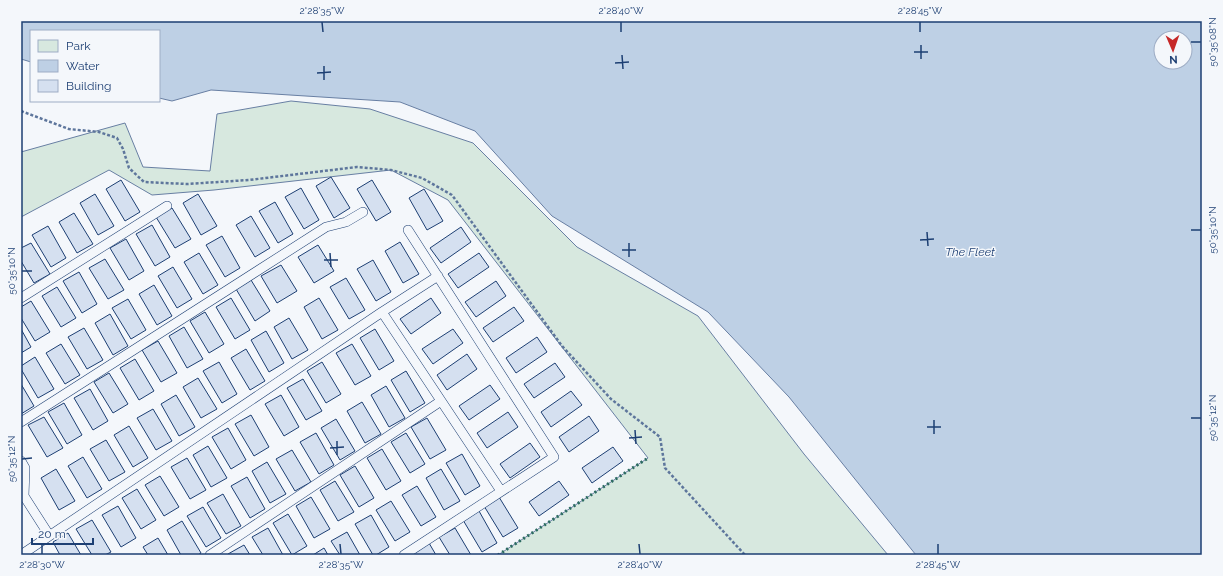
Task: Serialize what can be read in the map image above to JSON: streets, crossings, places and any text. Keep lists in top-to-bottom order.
{
  "water": ["The Fleet"],
  "legend": ["Park", "Water", "Building"],
  "scale_bar": "20 m",
  "north": "bottom",
  "coordinates": [
    "2°28'35\"W",
    "2°28'40\"W",
    "2°28'45\"W",
    "50°35'08\"N",
    "50°35'10\"N",
    "50°35'12\"N",
    "2°28'30\"W"
  ]
}
